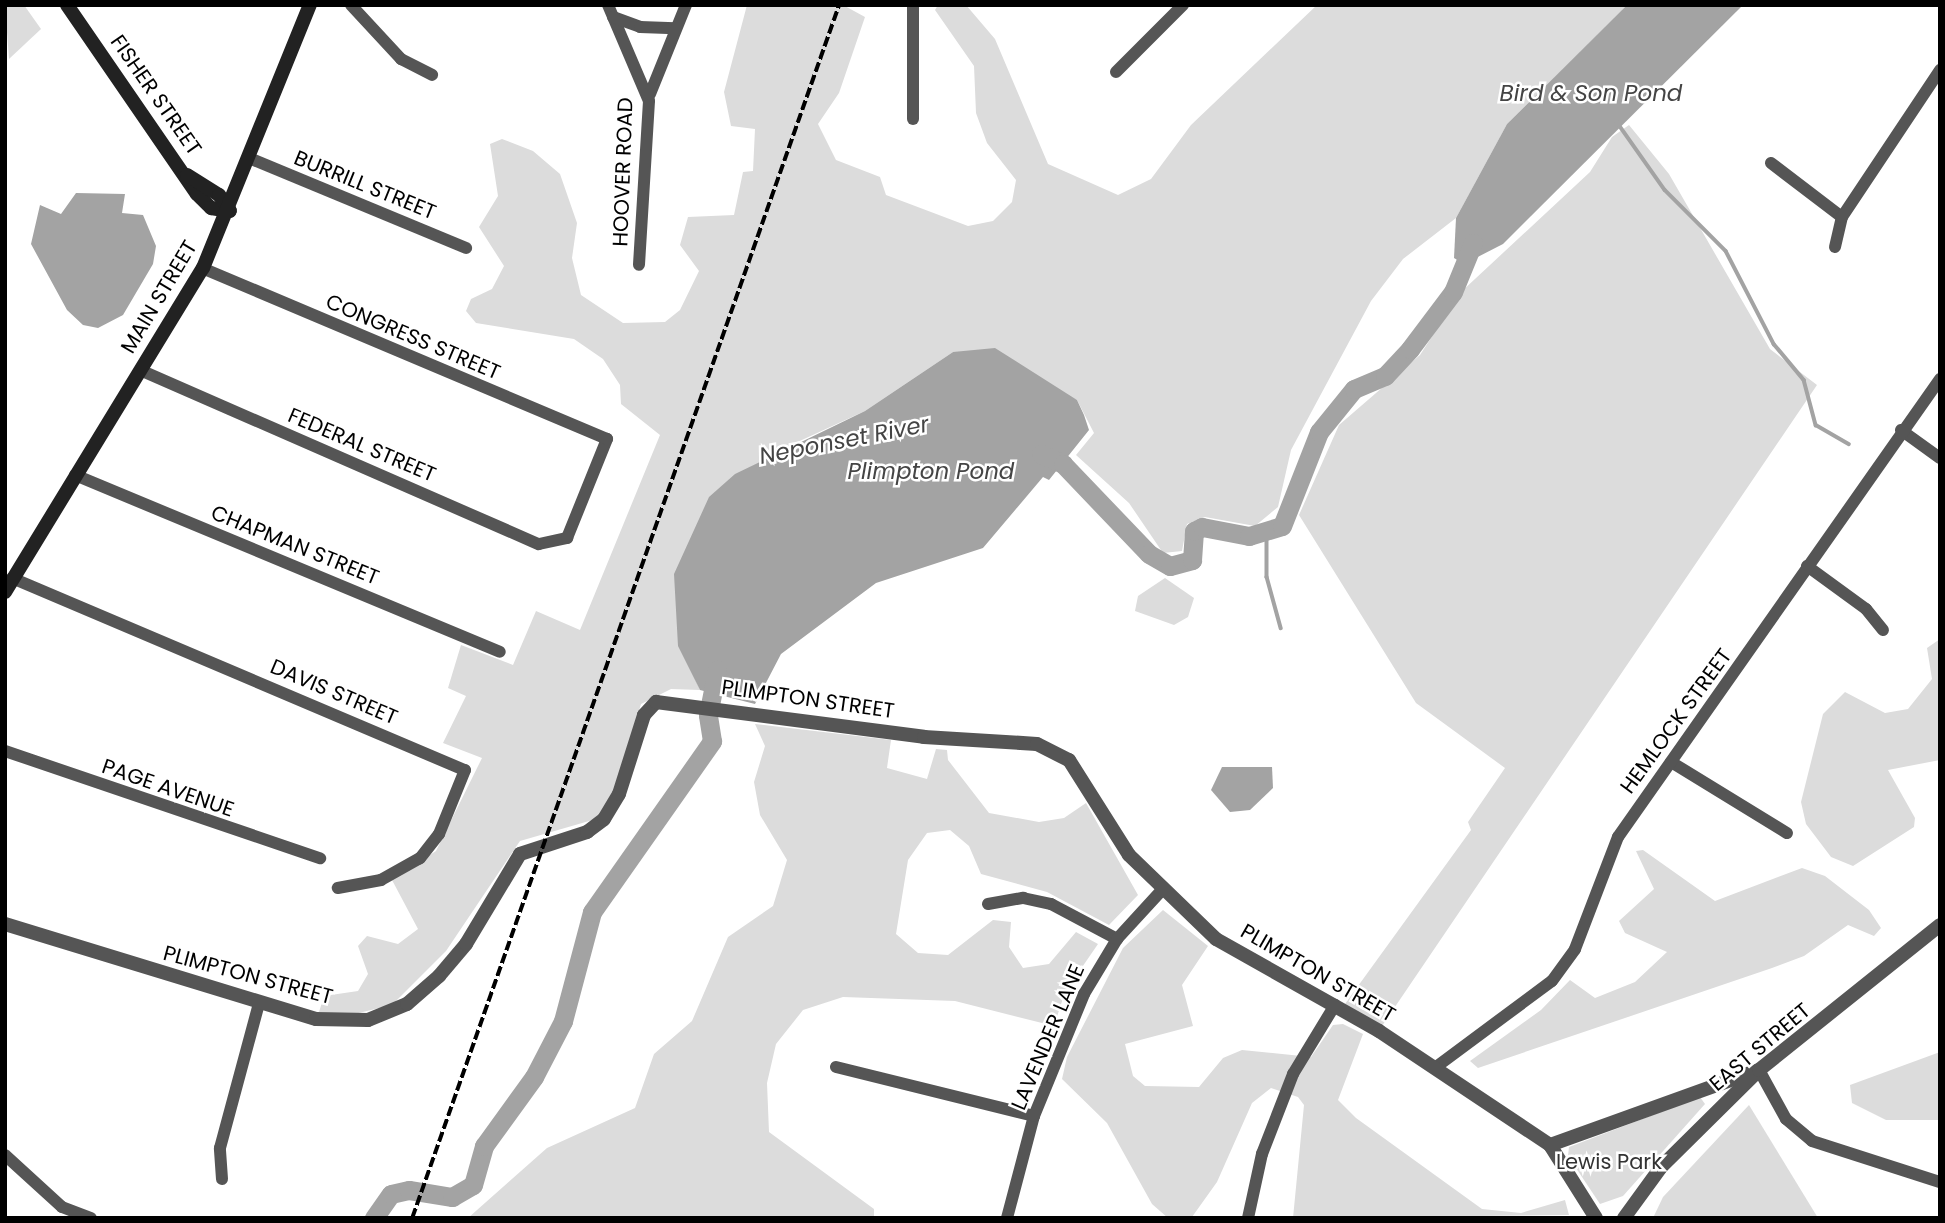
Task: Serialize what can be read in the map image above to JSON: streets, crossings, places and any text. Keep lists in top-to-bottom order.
{
  "streets": {
    "main road": ["FISHER STREET", "MAIN STREET"],
    "street": [
      "HOOVER ROAD",
      "BURRILL STREET",
      "CONGRESS STREET",
      "FEDERAL STREET",
      "CHAPMAN STREET",
      "DAVIS STREET",
      "PLIMPTON STREET",
      "HEMLOCK STREET",
      "PAGE AVENUE",
      "LAVENDER LANE",
      "EAST STREET"
    ]
  },
  "crossings": [
    ["FISHER STREET", "MAIN STREET"],
    ["BURRILL STREET", "MAIN STREET"],
    ["MAIN STREET", "CONGRESS STREET"],
    ["MAIN STREET", "FEDERAL STREET"],
    ["MAIN STREET", "CHAPMAN STREET"],
    ["MAIN STREET", "DAVIS STREET"],
    ["CONGRESS STREET", "FEDERAL STREET"],
    ["PLIMPTON STREET", "HEMLOCK STREET"],
    ["PLIMPTON STREET", "LAVENDER LANE"]
  ],
  "water": ["Bird & Son Pond", "Neponset River", "Plimpton Pond"],
  "parks": ["Lewis Park"]
}
